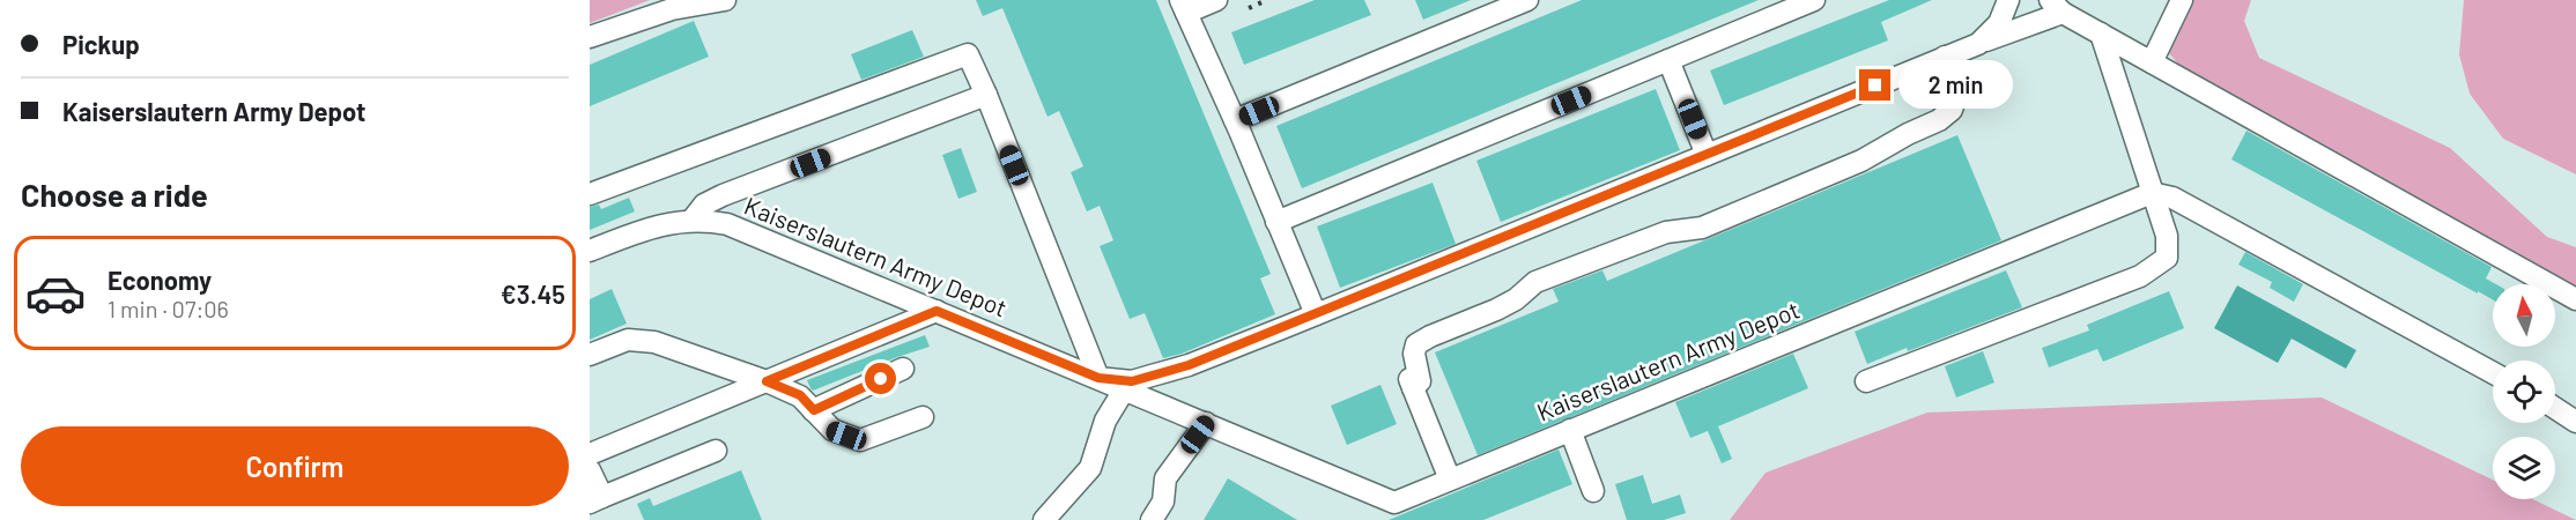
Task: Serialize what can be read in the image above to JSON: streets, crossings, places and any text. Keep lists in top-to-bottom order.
{
  "streets": {
    "lane": ["Kaiserslautern Army Depot"]
  },
  "north": "top",
  "page": {
    "banner": ["Pickup", "Kaiserslautern Army Depot"],
    "bubble": "2 min",
    "heading": "Choose a ride",
    "list": [
      {
        "name": "Economy",
        "note": "1 min · 07:06",
        "value": "€3.45"
      }
    ],
    "buttons": "Confirm"
  }
}
